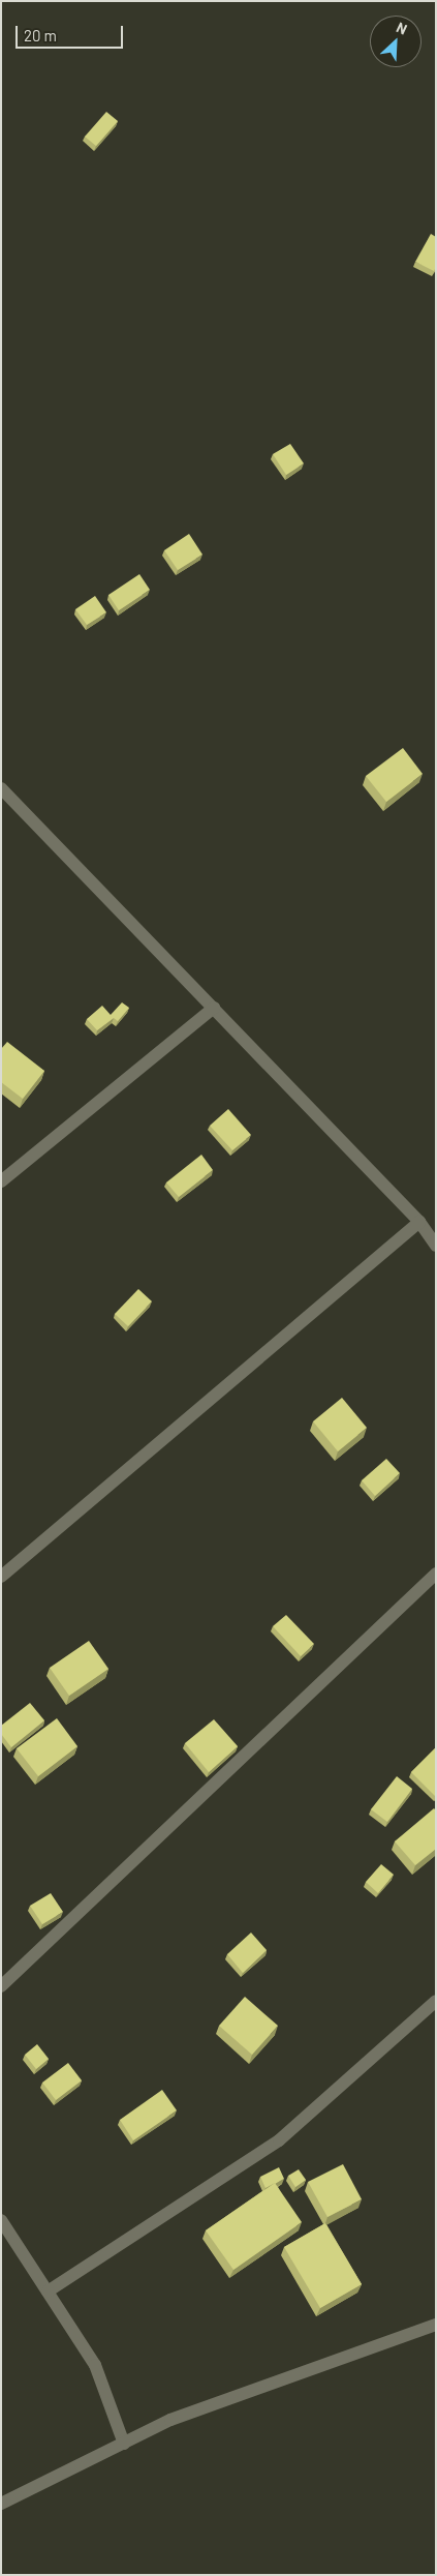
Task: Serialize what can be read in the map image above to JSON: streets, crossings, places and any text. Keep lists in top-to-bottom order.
{
  "scale_bar": "20 m",
  "north": "top right"
}
